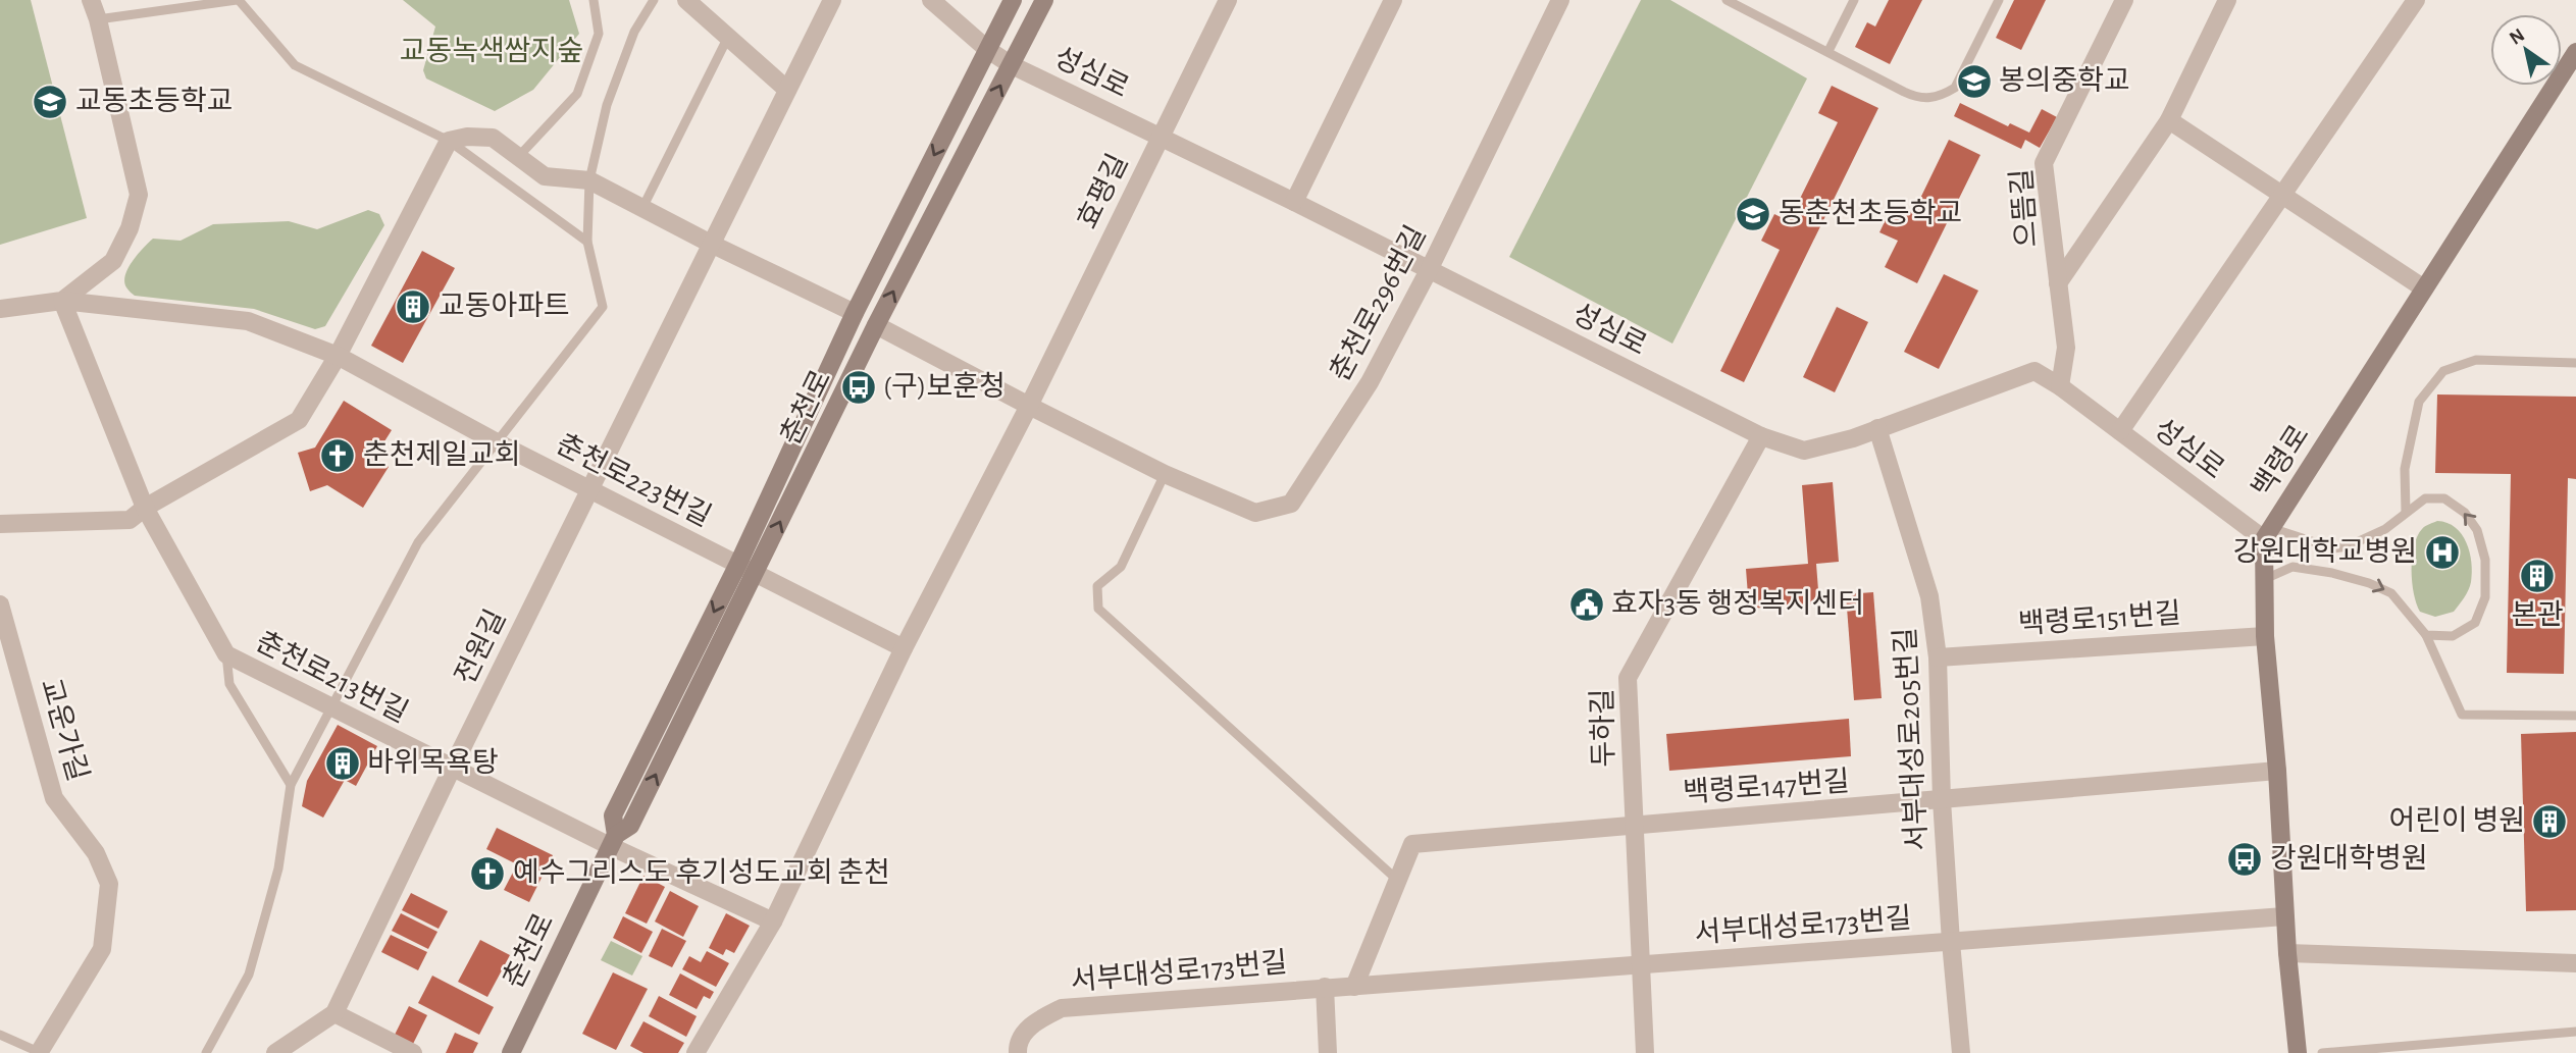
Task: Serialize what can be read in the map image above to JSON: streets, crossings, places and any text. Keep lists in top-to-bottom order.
{
  "streets": {
    "street": [
      "성심로",
      "효평길",
      "으뜸길",
      "춘천로296번길",
      "춘천로",
      "백령로",
      "춘천로223번길",
      "백령로151번길",
      "전원길",
      "춘천로213번길",
      "두하길",
      "교운가길",
      "서부대성로205번길",
      "백령로147번길",
      "서부대성로173번길"
    ]
  },
  "crossings": [
    ["성심로", "효평길"],
    ["성심로", "으뜸길"],
    ["성심로", "춘천로296번길"],
    ["성심로", "춘천로"],
    ["성심로", "백령로"],
    ["성심로", "두하길"],
    ["성심로", "서부대성로205번길"],
    ["춘천로", "춘천로223번길"],
    ["춘천로", "춘천로213번길"],
    ["백령로", "백령로151번길"],
    ["백령로", "백령로147번길"],
    ["백령로", "서부대성로173번길"],
    ["춘천로223번길", "전원길"],
    ["춘천로223번길", "춘천로213번길"],
    ["백령로151번길", "서부대성로205번길"],
    ["전원길", "춘천로213번길"],
    ["두하길", "백령로147번길"],
    ["두하길", "서부대성로173번길"],
    ["서부대성로205번길", "백령로147번길"],
    ["서부대성로205번길", "서부대성로173번길"],
    ["백령로147번길", "서부대성로173번길"]
  ],
  "parks": ["교동녹색쌈지숲"],
  "places": {
    "school or university": ["봉의중학교", "교동초등학교", "동춘천초등학교"],
    "building": [
      "교동아파트",
      "본관",
      "바위목욕탕",
      "어린이 병원"
    ],
    "bus stop": ["(구)보훈청", "강원대학병원"],
    "church": ["춘천제일교회", "예수그리스도 후기성도교회 춘천"],
    "hospital": ["강원대학교병원"],
    "public building": ["효자3동 행정복지센터"]
  },
  "north": "top left"
}
